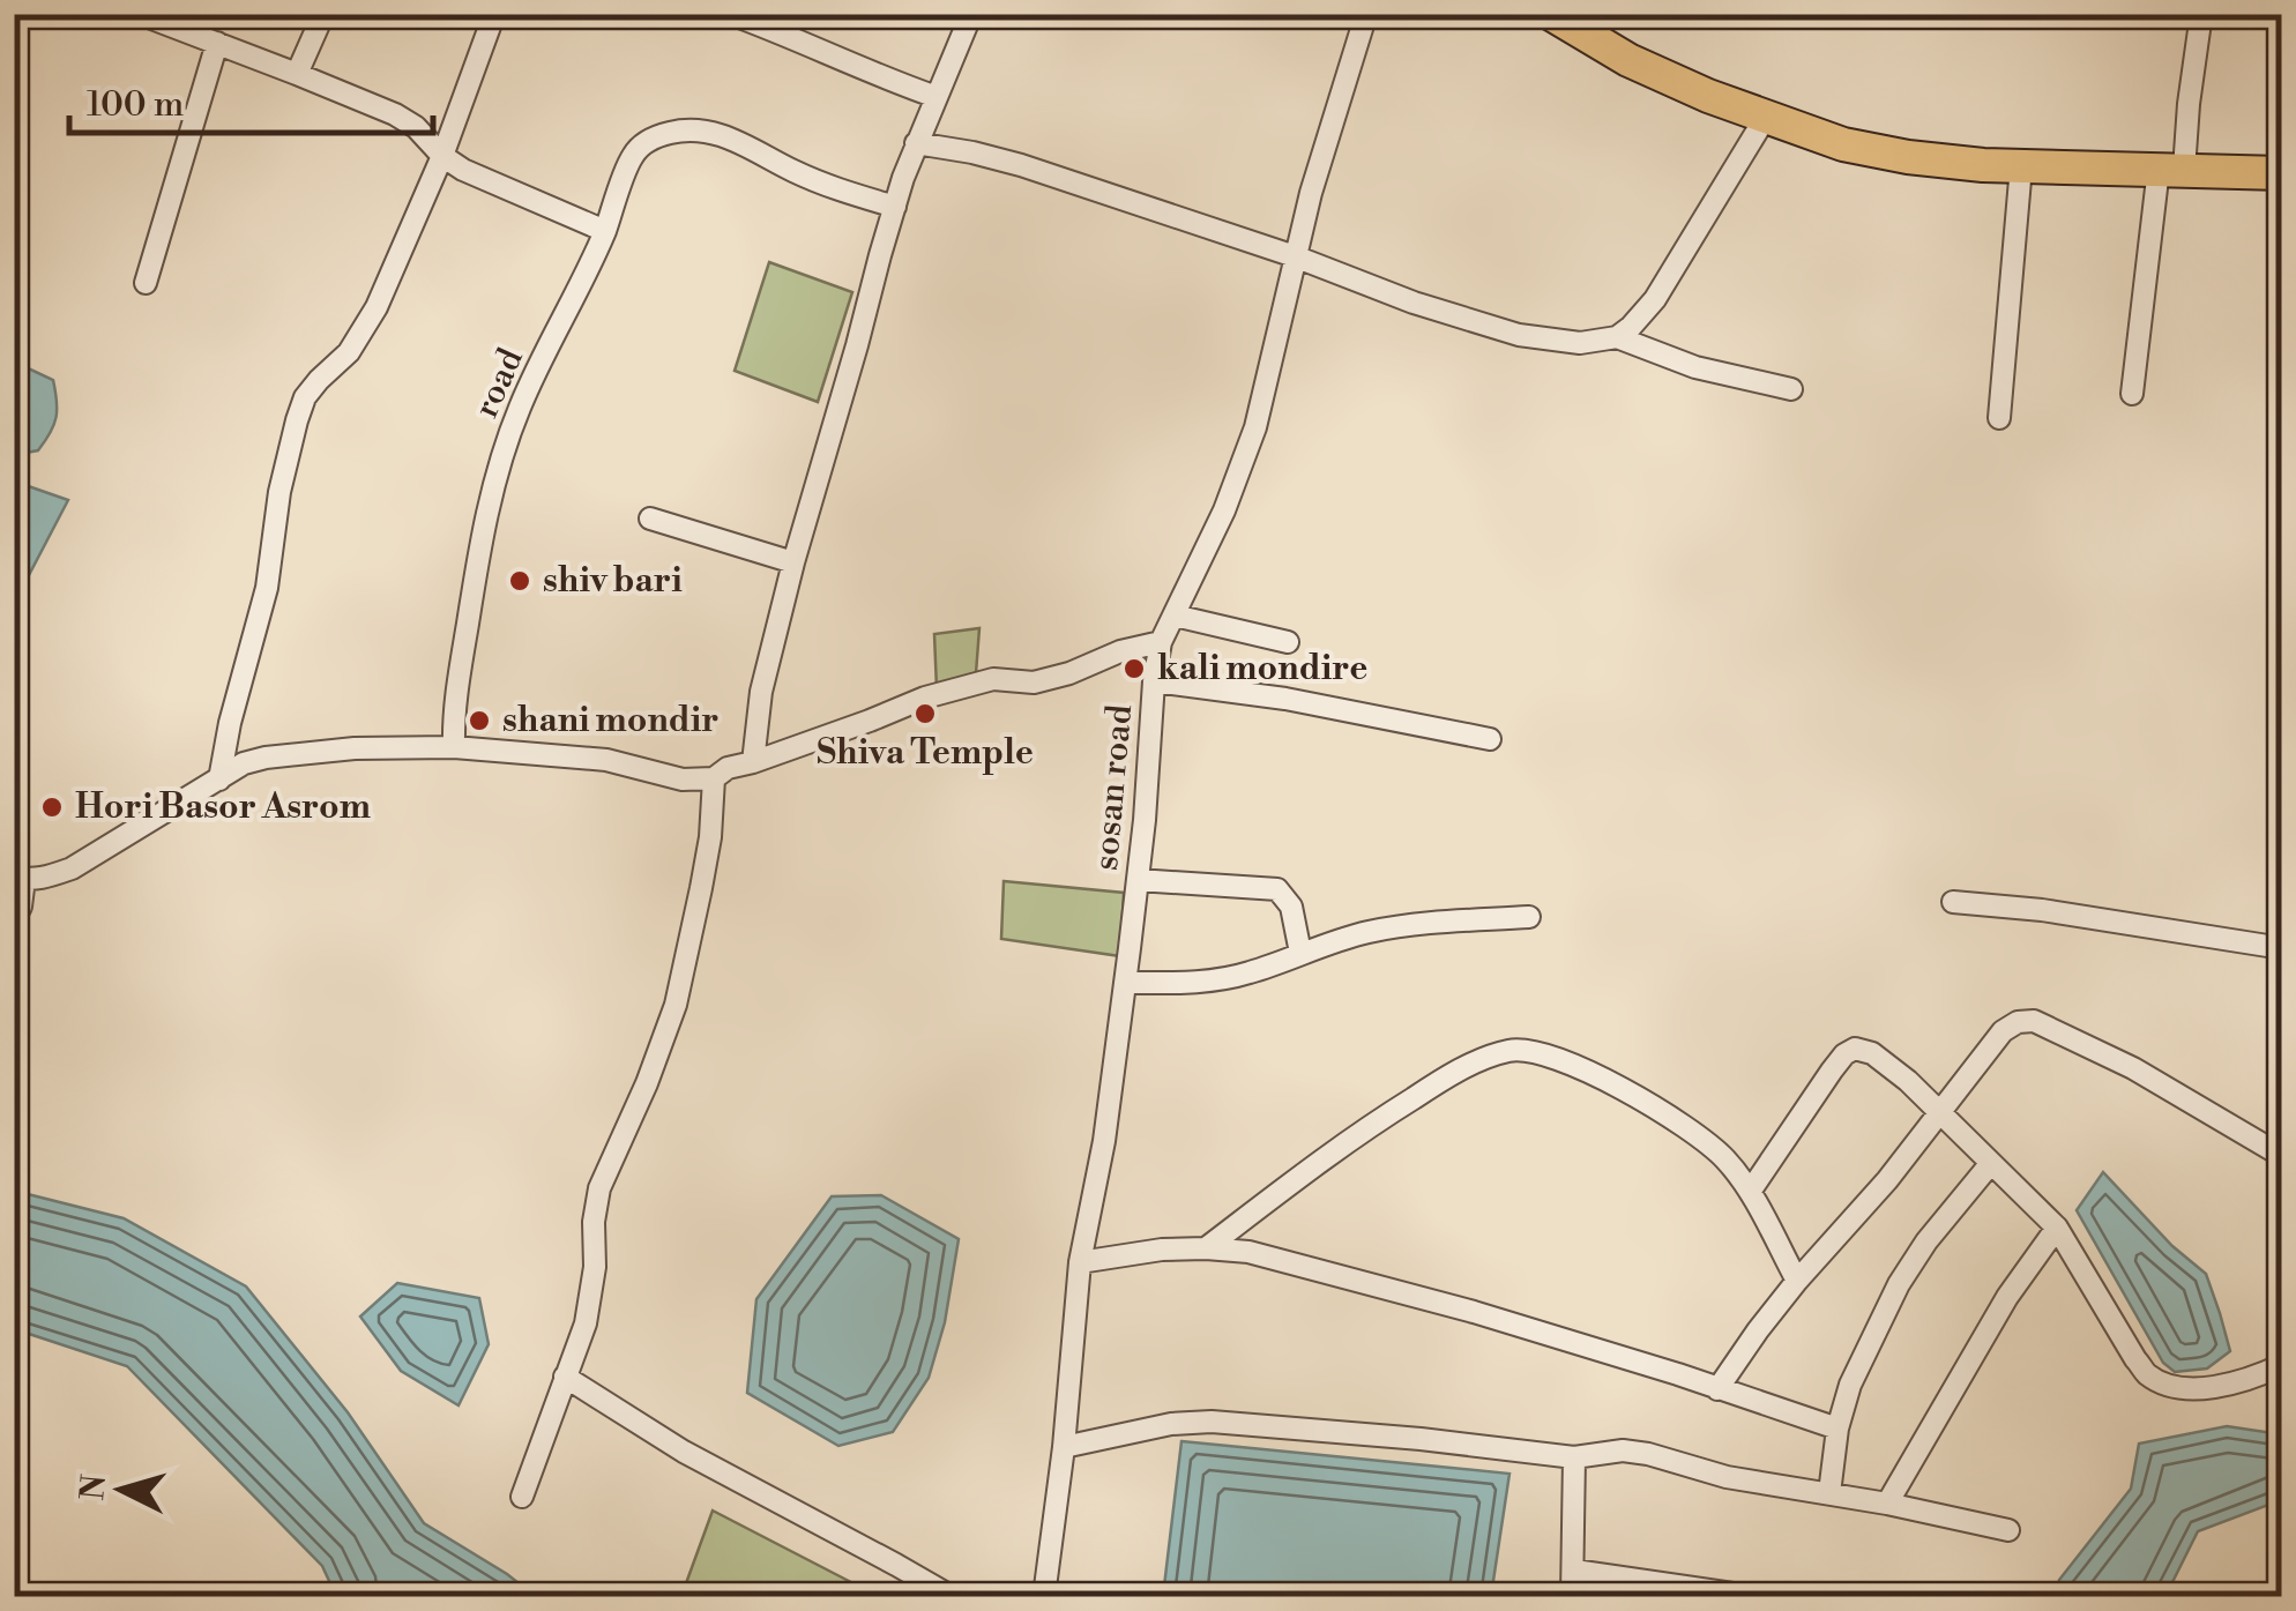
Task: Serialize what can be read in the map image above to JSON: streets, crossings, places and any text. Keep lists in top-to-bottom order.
{
  "streets": {
    "street": ["road", "sosan road"]
  },
  "places": [
    "shiv bari",
    "kali mondire",
    "Shiva Temple",
    "shani mondir",
    "Hori Basor Asrom"
  ],
  "scale_bar": "100 m",
  "north": "left"
}
